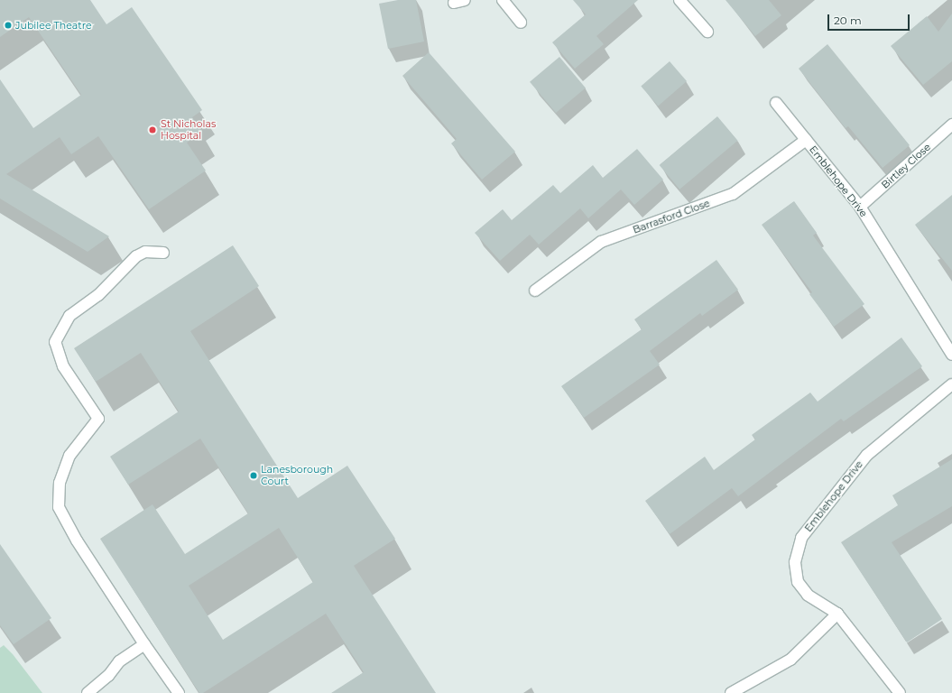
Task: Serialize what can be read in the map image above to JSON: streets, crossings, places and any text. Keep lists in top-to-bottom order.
{
  "streets": {
    "street": ["Birtley Close", "Emblehope Drive", "Barrasford Close"]
  },
  "crossings": [
    ["Birtley Close", "Emblehope Drive"],
    ["Emblehope Drive", "Barrasford Close"]
  ],
  "places": ["Jubilee Theatre", "St Nicholas Hospital", "Lanesborough Court"],
  "scale_bar": "20 m"
}
